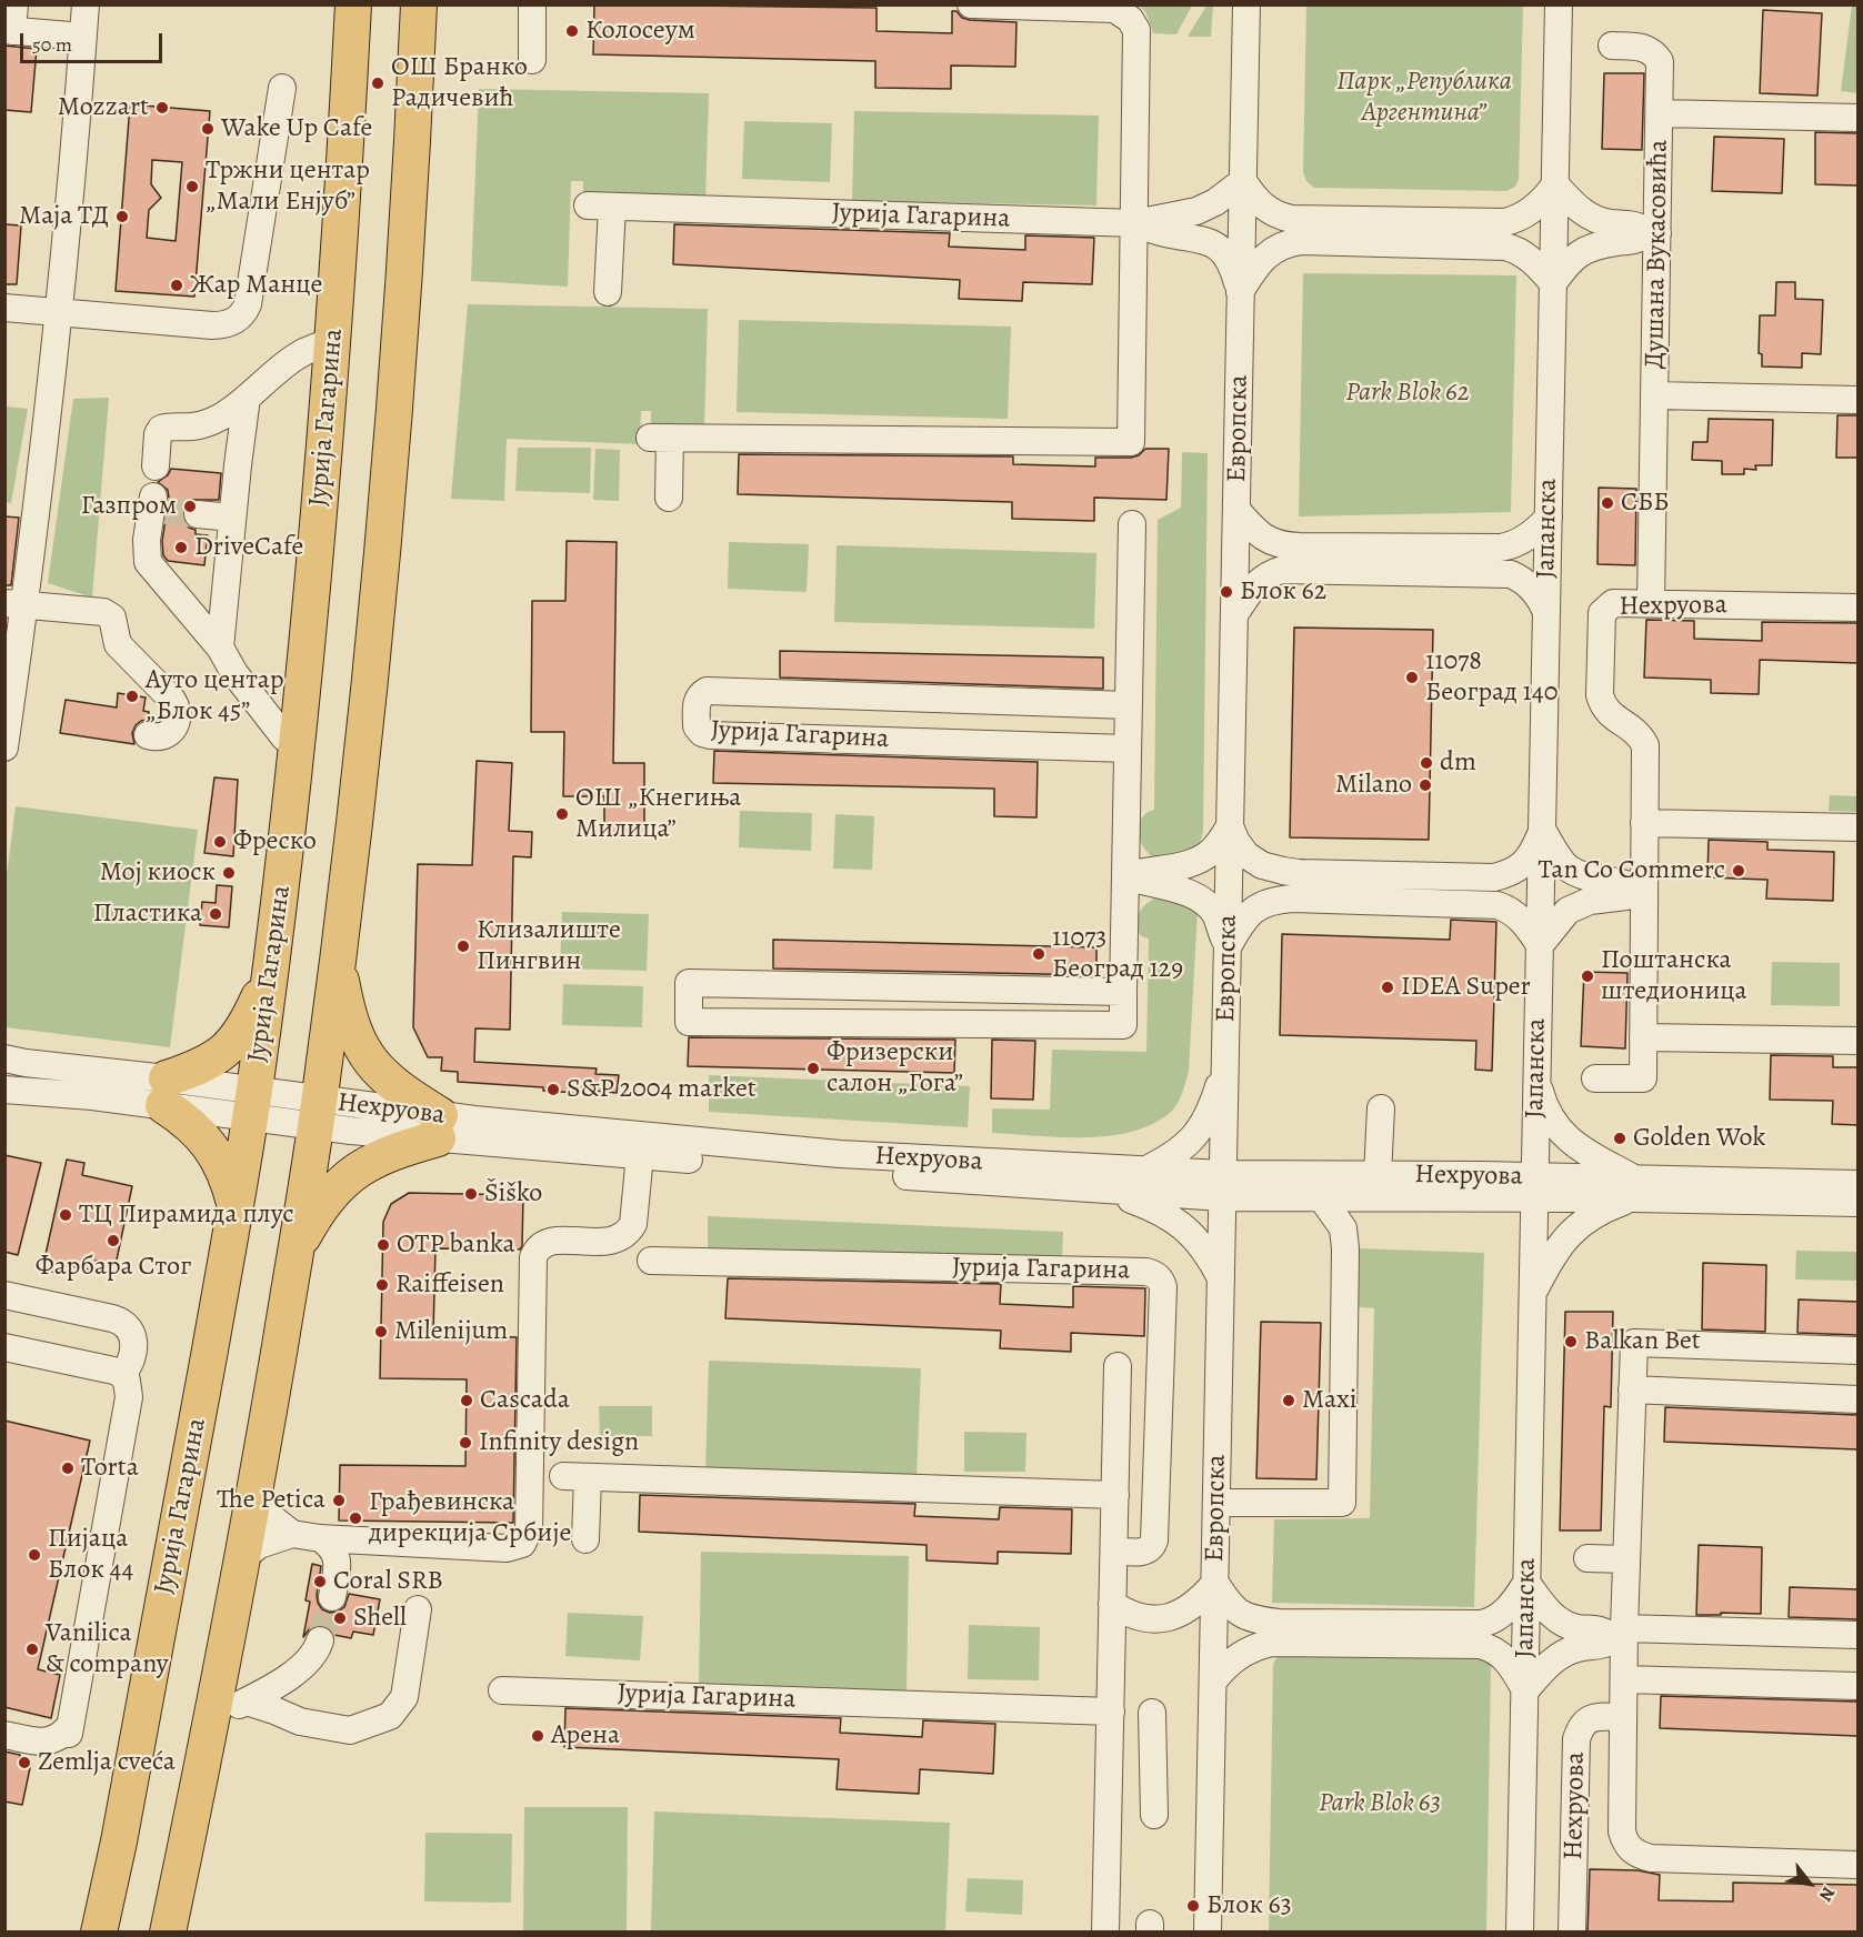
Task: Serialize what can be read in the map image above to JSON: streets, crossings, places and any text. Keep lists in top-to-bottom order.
{
  "streets": {
    "main road": ["Јурија Гагарина"],
    "street": [
      "Душана Вукасовића",
      "Европска",
      "Јапанска",
      "Нехруова"
    ]
  },
  "crossings": [
    ["Јурија Гагарина", "Нехруова"],
    ["Душана Вукасовића", "Нехруова"],
    ["Европска", "Нехруова"],
    ["Јапанска", "Нехруова"]
  ],
  "parks": ["Парк „Република Аргентина”", "Park Blok 62", "Park Blok 63"],
  "places": [
    "Колосеум",
    "ОШ Бранко Радичевић",
    "Mozzart",
    "Wake Up Cafe",
    "Тржни центар „Мали Енјуб”",
    "Маја ТД",
    "Жар Манце",
    "СББ",
    "Газпром",
    "DriveCafe",
    "Блок 62",
    "11078 Београд 140",
    "Ауто центар „Блок 45”",
    "dm",
    "Milano",
    "ОШ „Кнегиња Милица”",
    "Фреско",
    "Tan Co Commerc",
    "Мој киоск",
    "Пластика",
    "Клизалиште Пингвин",
    "11073 Београд 129",
    "Поштанска штедионица",
    "IDEA Super",
    "Фризерски салон „Гога”",
    "S&P 2004 market",
    "Golden Wok",
    "Šiško",
    "ТЦ Пирамида плус",
    "Фарбара Стог",
    "OTP banka",
    "Raiffeisen",
    "Milenijum",
    "Balkan Bet",
    "Cascada",
    "Maxi",
    "Infinity design",
    "Torta",
    "The Petica",
    "Грађевинска дирекција Србије",
    "Пијаца Блок 44",
    "Coral SRB",
    "Shell",
    "Vanilica & company",
    "Арена",
    "Zemlja cveća",
    "Блок 63"
  ],
  "scale_bar": "50 m",
  "north": "bottom right"
}
